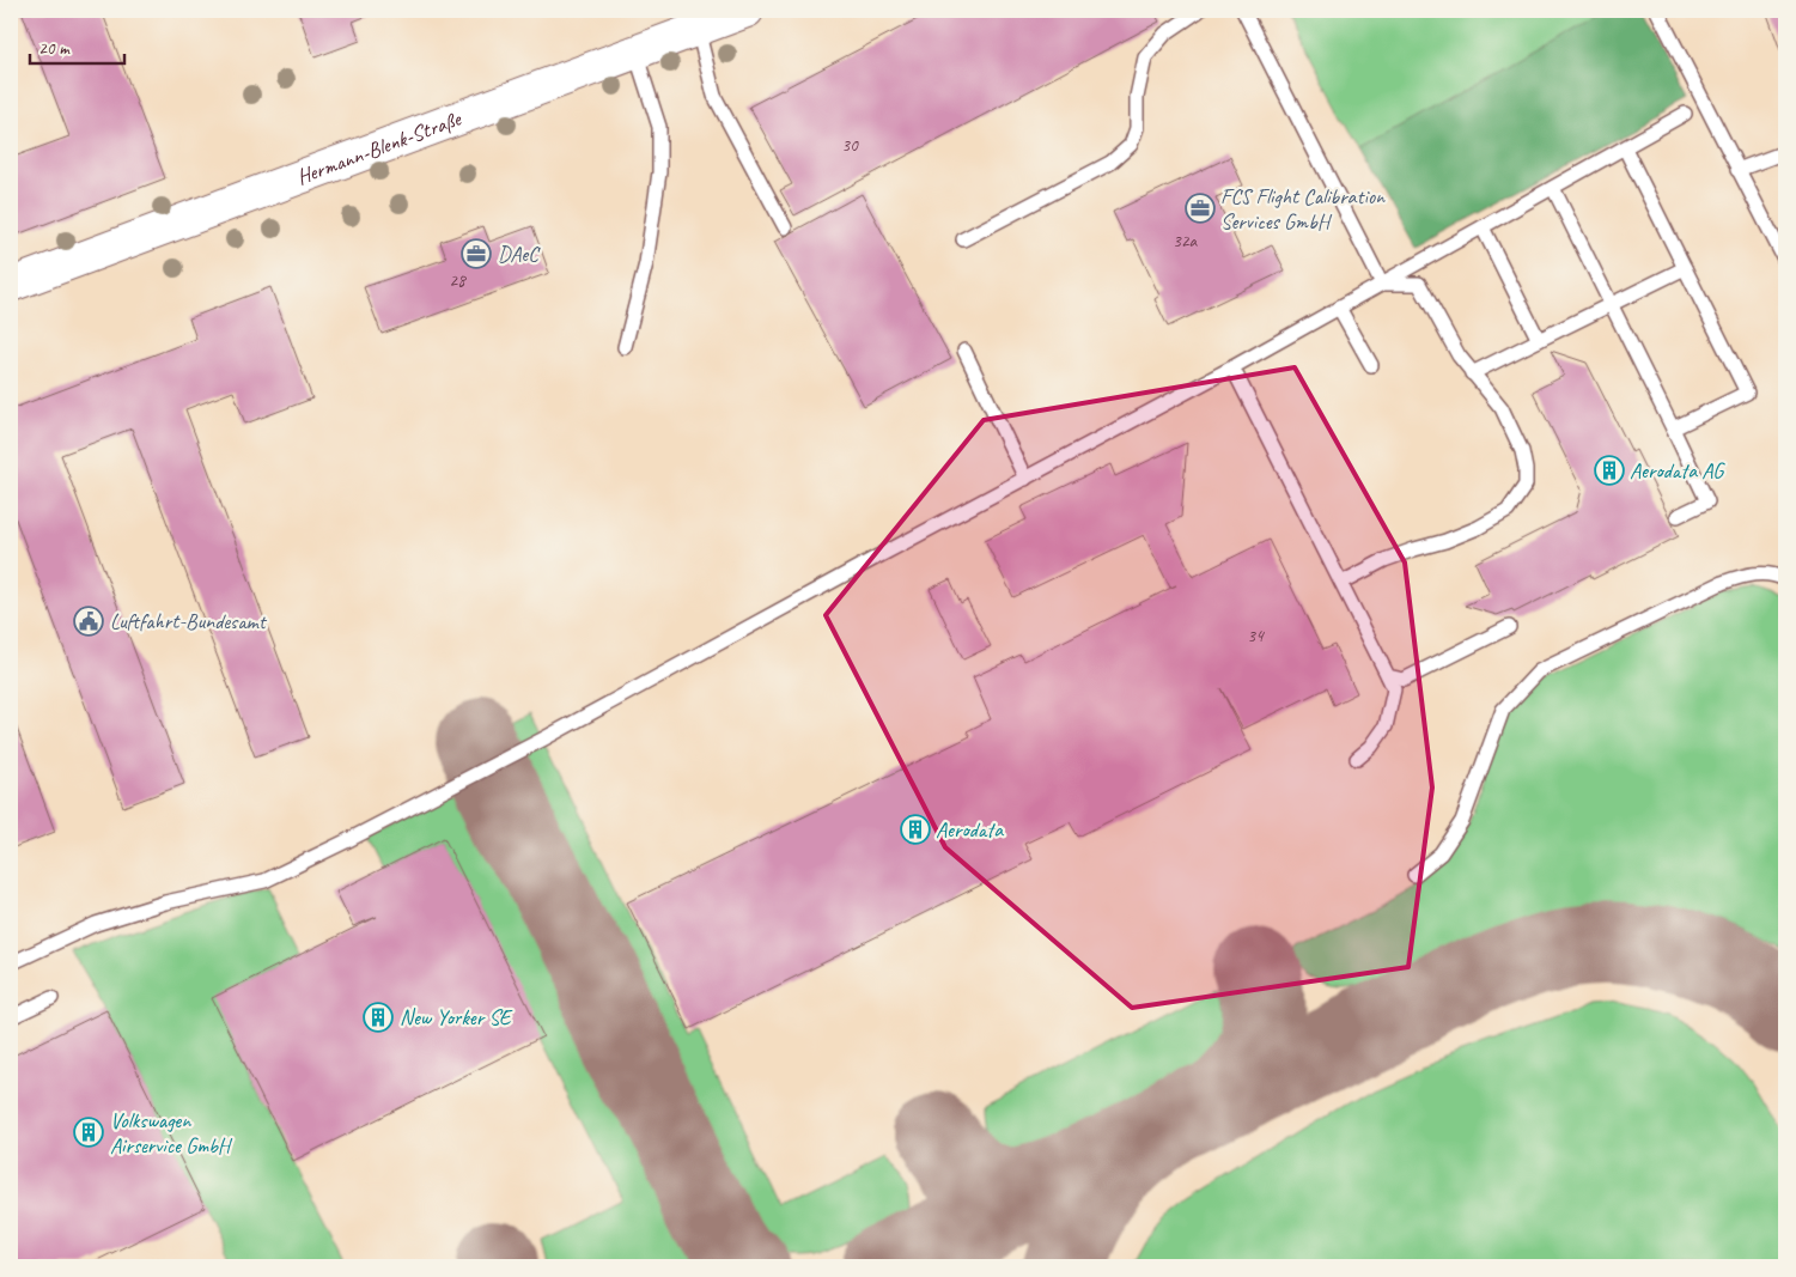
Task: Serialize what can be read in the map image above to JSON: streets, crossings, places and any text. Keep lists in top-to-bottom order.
{
  "streets": {
    "street": ["Hermann-Blenk-Straße"]
  },
  "places": {
    "office": ["FCS Flight Calibration Services GmbH", "DAeC"],
    "building": [
      "Aerodata AG",
      "Aerodata",
      "New Yorker SE",
      "Volkswagen Airservice GmbH"
    ],
    "public building": ["Luftfahrt-Bundesamt"]
  },
  "house_numbers": [
    "30",
    "32a",
    "28",
    "34"
  ],
  "scale_bar": "20 m"
}
